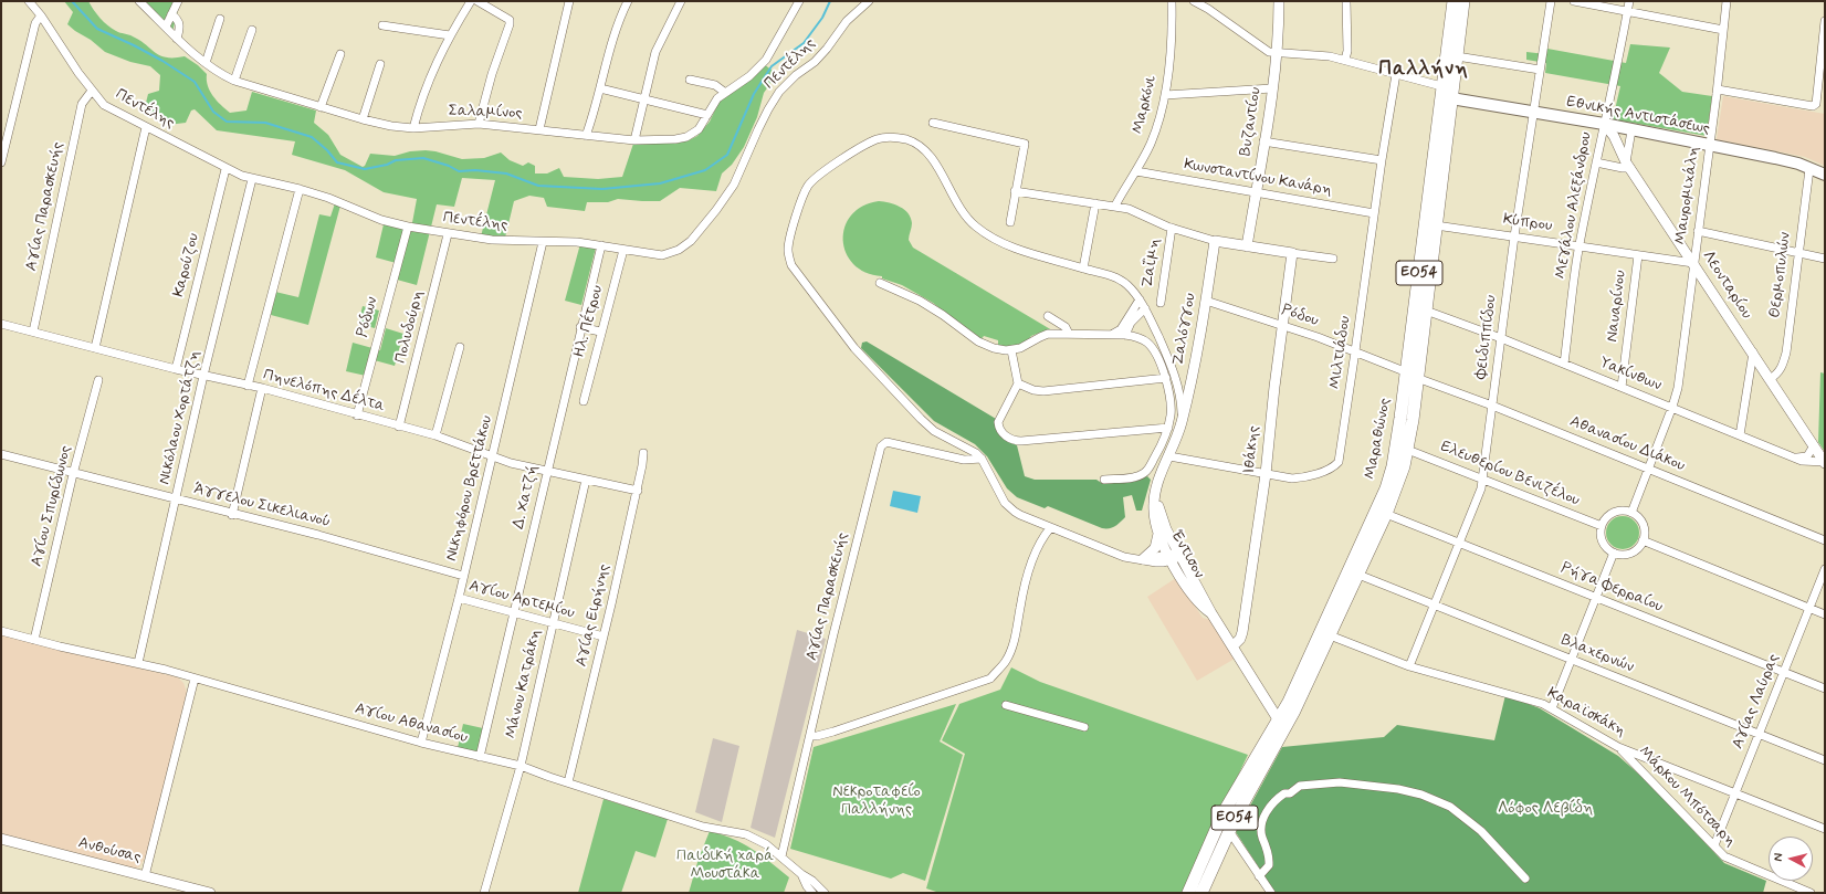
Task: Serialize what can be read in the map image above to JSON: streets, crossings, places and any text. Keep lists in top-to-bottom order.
{
  "streets": {
    "main road": ["Εθνικής Αντιστάσεως", "ΕΟ54", "Μαραθώνος"],
    "street": [
      "Πεντέλης",
      "Μαρκόνι",
      "Σαλαμίνος",
      "Βυζαντίου",
      "Κωνσταντίνου Κανάρη",
      "Μαυρομιχάλη",
      "Μεγάλου Αλεξάνδρου",
      "Αγίας Παρασκευής",
      "Κύπρου",
      "Ζαΐμη",
      "Καρούζου",
      "Θερμοπυλών",
      "Λεονταρίου",
      "Ναυαρίνου",
      "Ρόδου",
      "Ρόδων",
      "Ηλ. Πέτρου",
      "Πολυδούρη",
      "Ζαλόγγου",
      "Φειδιππίδου",
      "Μιλτιάδου",
      "Υακίνθων",
      "Πηνελόπης Δέλτα",
      "Νικόλαου Χορτάτζη",
      "Αθανασίου Διάκου",
      "Ιθάκης",
      "Ελευθερίου Βενιζέλου",
      "Νικηφόρου Βρεττάκου",
      "Δ. Χατζή",
      "Αγίου Σπυρίδωνος",
      "Άγγελου Σικελιανού",
      "Έντισον",
      "Ρήγα Φερραίου",
      "Αγίου Αρτεμίου",
      "Αγίας Ειρήνης",
      "Βλαχερνών",
      "Μάνου Κατράκη",
      "Αγίας Λαύρας",
      "Καραϊσκάκη",
      "Αγίου Αθανασίου",
      "Μάρκου Μπότσαρη",
      "Ανθούσας"
    ]
  },
  "crossings": [
    ["Πεντέλης", "Αγίας Παρασκευής"],
    ["Πεντέλης", "Καρούζου"],
    ["Πεντέλης", "Ρόδων"],
    ["Πεντέλης", "Ηλ. Πέτρου"],
    ["Πεντέλης", "Πολυδούρη"],
    ["Πεντέλης", "Νικόλαου Χορτάτζη"],
    ["Πεντέλης", "Νικηφόρου Βρεττάκου"],
    ["Πεντέλης", "Δ. Χατζή"],
    ["Μαρκόνι", "Κωνσταντίνου Κανάρη"],
    ["Εθνικής Αντιστάσεως", "Μαυρομιχάλη"],
    ["Εθνικής Αντιστάσεως", "Μεγάλου Αλεξάνδρου"],
    ["Εθνικής Αντιστάσεως", "Θερμοπυλών"],
    ["Εθνικής Αντιστάσεως", "Λεονταρίου"],
    ["Εθνικής Αντιστάσεως", "Φειδιππίδου"],
    ["Εθνικής Αντιστάσεως", "Μαραθώνος"],
    ["Βυζαντίου", "Κωνσταντίνου Κανάρη"],
    ["Κωνσταντίνου Κανάρη", "Μιλτιάδου"],
    ["Μαυρομιχάλη", "Κύπρου"],
    ["Μαυρομιχάλη", "Λεονταρίου"],
    ["Μεγάλου Αλεξάνδρου", "Κύπρου"],
    ["Μεγάλου Αλεξάνδρου", "Λεονταρίου"],
    ["Μεγάλου Αλεξάνδρου", "Υακίνθων"],
    ["Αγίας Παρασκευής", "Πηνελόπης Δέλτα"],
    ["Αγίας Παρασκευής", "Αγίου Αθανασίου"],
    ["Κύπρου", "Λεονταρίου"],
    ["Κύπρου", "Ναυαρίνου"],
    ["Κύπρου", "Φειδιππίδου"],
    ["Κύπρου", "Μαραθώνος"],
    ["Καρούζου", "Πηνελόπης Δέλτα"],
    ["Θερμοπυλών", "Λεονταρίου"],
    ["Λεονταρίου", "Υακίνθων"],
    ["Ναυαρίνου", "Υακίνθων"],
    ["Ρόδου", "Ζαλόγγου"],
    ["Ρόδου", "Μιλτιάδου"],
    ["Ρόδου", "Μαραθώνος"],
    ["Ρόδου", "Αθανασίου Διάκου"],
    ["Ρόδου", "Ιθάκης"],
    ["Ρόδων", "Πηνελόπης Δέλτα"],
    ["Πολυδούρη", "Πηνελόπης Δέλτα"],
    ["Ζαλόγγου", "Έντισον"],
    ["Φειδιππίδου", "Υακίνθων"],
    ["Φειδιππίδου", "Αθανασίου Διάκου"],
    ["Φειδιππίδου", "Ελευθερίου Βενιζέλου"],
    ["Φειδιππίδου", "Ρήγα Φερραίου"],
    ["Φειδιππίδου", "Βλαχερνών"],
    ["Φειδιππίδου", "Καραϊσκάκη"],
    ["Μιλτιάδου", "Ιθάκης"],
    ["Μιλτιάδου", "Έντισον"],
    ["Υακίνθων", "Μαραθώνος"],
    ["Πηνελόπης Δέλτα", "Νικόλαου Χορτάτζη"],
    ["Πηνελόπης Δέλτα", "Νικηφόρου Βρεττάκου"],
    ["Πηνελόπης Δέλτα", "Δ. Χατζή"],
    ["Πηνελόπης Δέλτα", "Αγίας Ειρήνης"],
    ["Πηνελόπης Δέλτα", "Μάνου Κατράκη"],
    ["Νικόλαου Χορτάτζη", "Άγγελου Σικελιανού"],
    ["Νικόλαου Χορτάτζη", "Αγίου Αθανασίου"],
    ["Μαραθώνος", "Αθανασίου Διάκου"],
    ["Μαραθώνος", "Ελευθερίου Βενιζέλου"],
    ["Μαραθώνος", "Έντισον"],
    ["Μαραθώνος", "Ρήγα Φερραίου"],
    ["Μαραθώνος", "Βλαχερνών"],
    ["Μαραθώνος", "Καραϊσκάκη"],
    ["Ιθάκης", "Έντισον"],
    ["Νικηφόρου Βρεττάκου", "Άγγελου Σικελιανού"],
    ["Νικηφόρου Βρεττάκου", "Αγίου Αρτεμίου"],
    ["Νικηφόρου Βρεττάκου", "Αγίου Αθανασίου"],
    ["Δ. Χατζή", "Αγίου Αρτεμίου"],
    ["Δ. Χατζή", "Αγίου Αθανασίου"],
    ["Αγίου Σπυρίδωνος", "Άγγελου Σικελιανού"],
    ["Αγίου Σπυρίδωνος", "Αγίου Αθανασίου"],
    ["Ρήγα Φερραίου", "Αγίας Λαύρας"],
    ["Αγίου Αρτεμίου", "Αγίας Ειρήνης"],
    ["Αγίου Αρτεμίου", "Μάνου Κατράκη"],
    ["Αγίας Ειρήνης", "Αγίου Αθανασίου"],
    ["Βλαχερνών", "Αγίας Λαύρας"],
    ["Μάνου Κατράκη", "Αγίου Αθανασίου"],
    ["Αγίας Λαύρας", "Καραϊσκάκη"],
    ["Αγίας Λαύρας", "Μάρκου Μπότσαρη"],
    ["Καραϊσκάκη", "Μάρκου Μπότσαρη"]
  ],
  "districts": ["Παλλήνη"],
  "parks": ["Νεκροταφείο Παλλήνης", "Λόφος Λεβίδη", "Παιδική χαρά Μουστάκα"],
  "north": "left"
}
